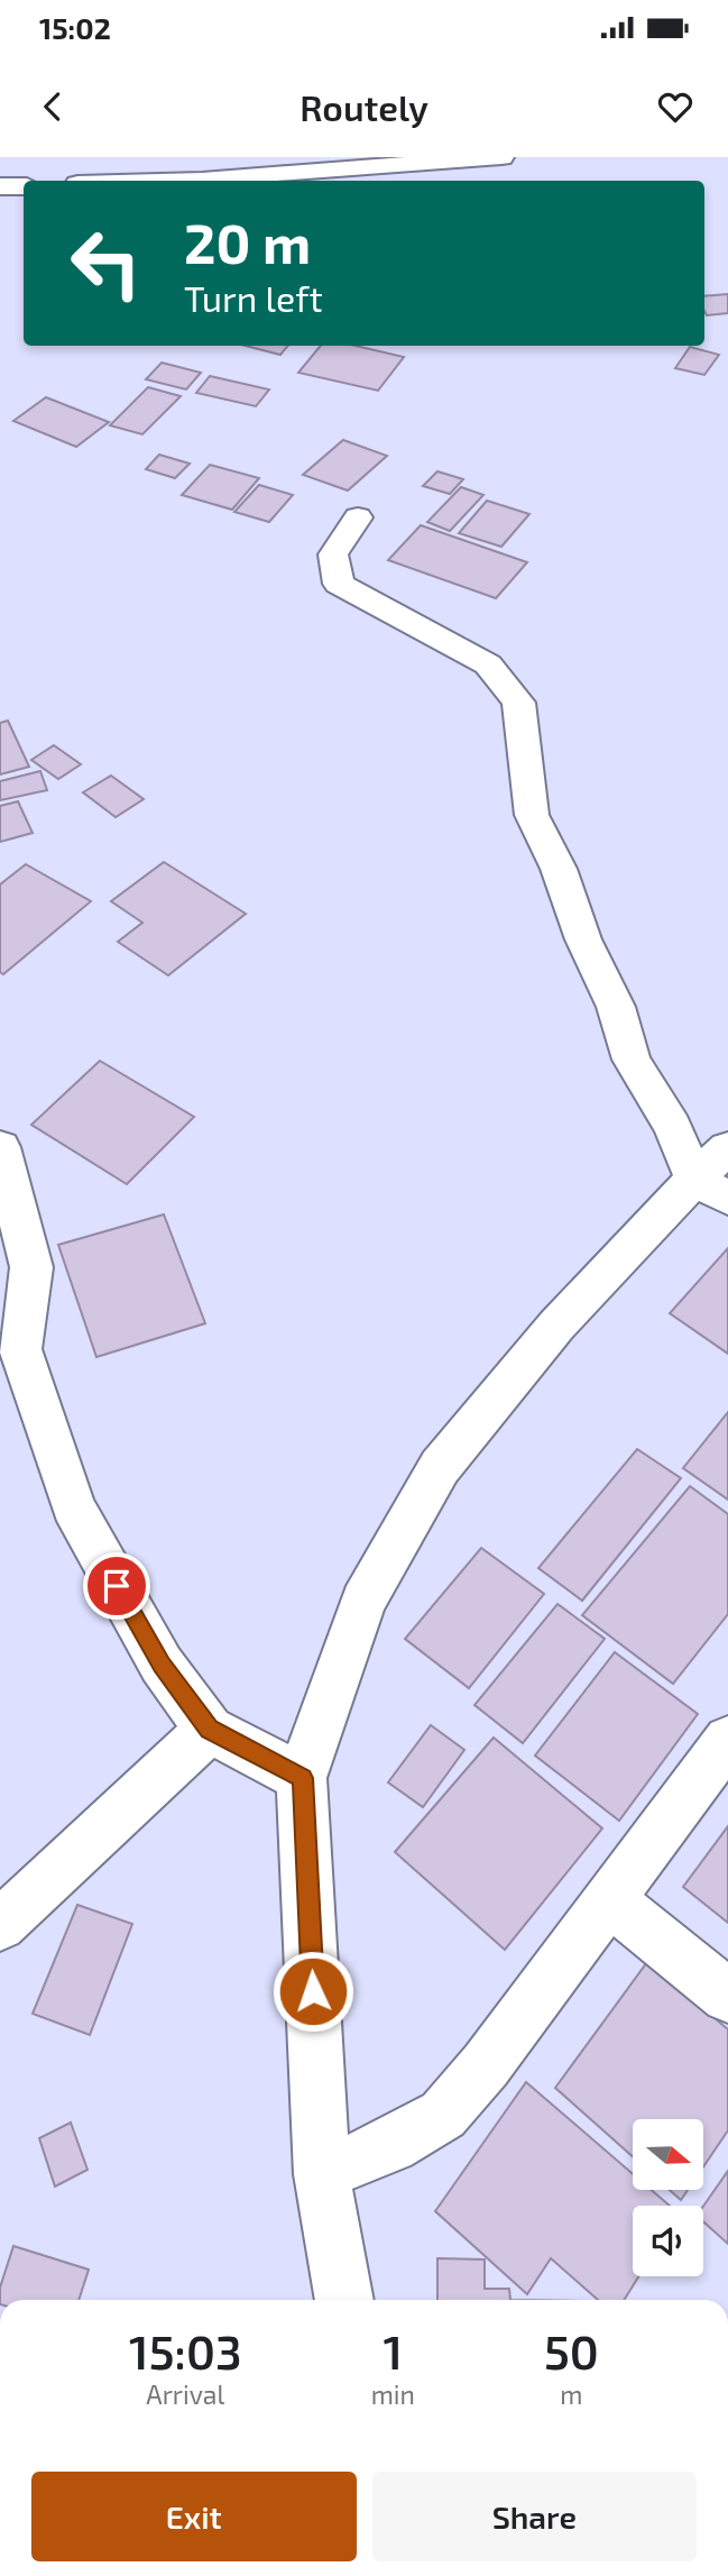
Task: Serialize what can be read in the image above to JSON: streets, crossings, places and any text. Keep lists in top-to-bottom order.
{
  "north": "right",
  "page": {
    "status": "15:02",
    "header": "Routely",
    "turn": ["20 m", "Turn left"],
    "eta": [
      "15:03",
      "Arrival",
      "1",
      "min",
      "50",
      "m"
    ],
    "buttons": ["Exit", "Share"]
  }
}
